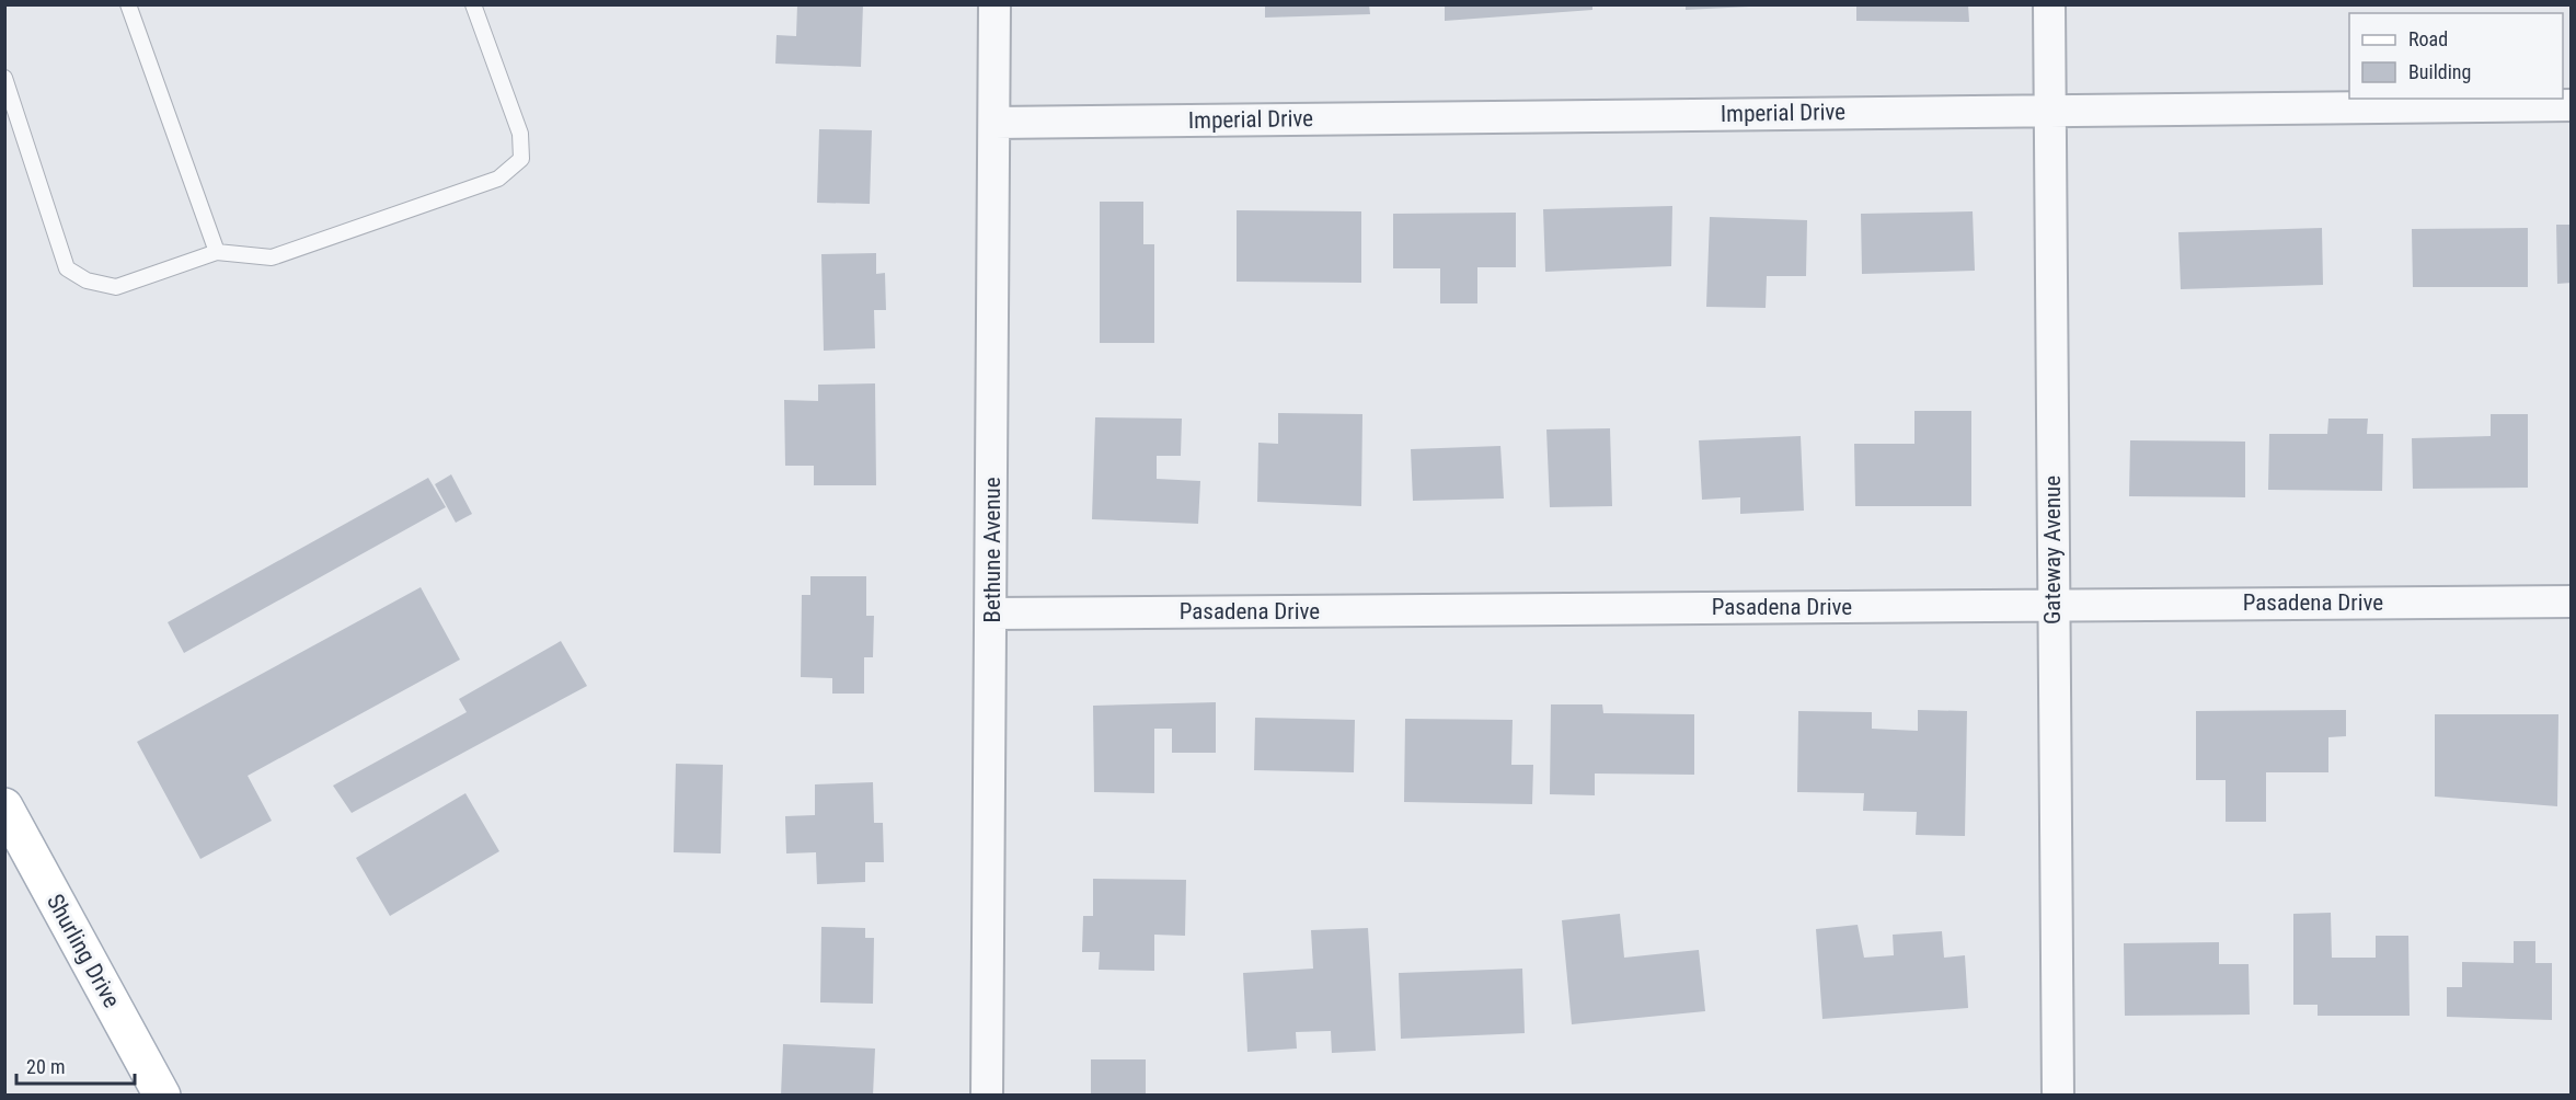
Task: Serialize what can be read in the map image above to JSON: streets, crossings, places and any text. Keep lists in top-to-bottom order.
{
  "streets": {
    "main road": ["Shurling Drive"],
    "street": [
      "Imperial Drive",
      "Bethune Avenue",
      "Gateway Avenue",
      "Pasadena Drive"
    ]
  },
  "crossings": [
    ["Imperial Drive", "Bethune Avenue"],
    ["Imperial Drive", "Gateway Avenue"],
    ["Bethune Avenue", "Pasadena Drive"],
    ["Gateway Avenue", "Pasadena Drive"]
  ],
  "legend": ["Road", "Building"],
  "scale_bar": "20 m"
}
